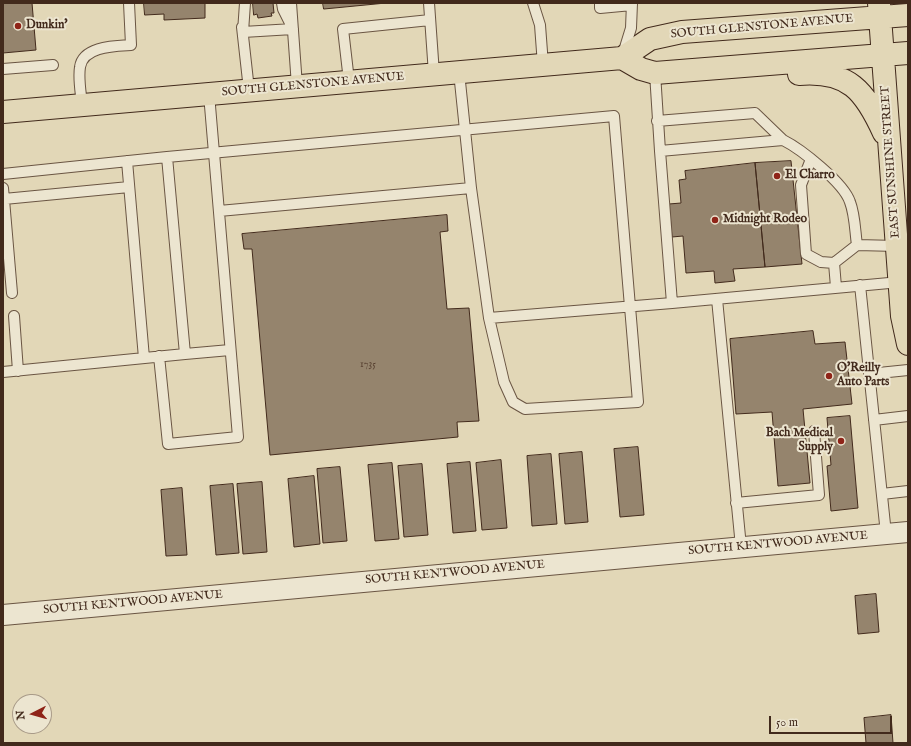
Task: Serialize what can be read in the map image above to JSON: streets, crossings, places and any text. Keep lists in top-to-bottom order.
{
  "streets": {
    "main road": ["SOUTH GLENSTONE AVENUE", "EAST SUNSHINE STREET"],
    "street": ["SOUTH KENTWOOD AVENUE"]
  },
  "crossings": [
    ["SOUTH GLENSTONE AVENUE", "EAST SUNSHINE STREET"]
  ],
  "places": [
    "Dunkin'",
    "El Charro",
    "Midnight Rodeo",
    "O'Reilly Auto Parts",
    "Bach Medical Supply"
  ],
  "house_numbers": ["1735"],
  "scale_bar": "50 m",
  "north": "left"
}
